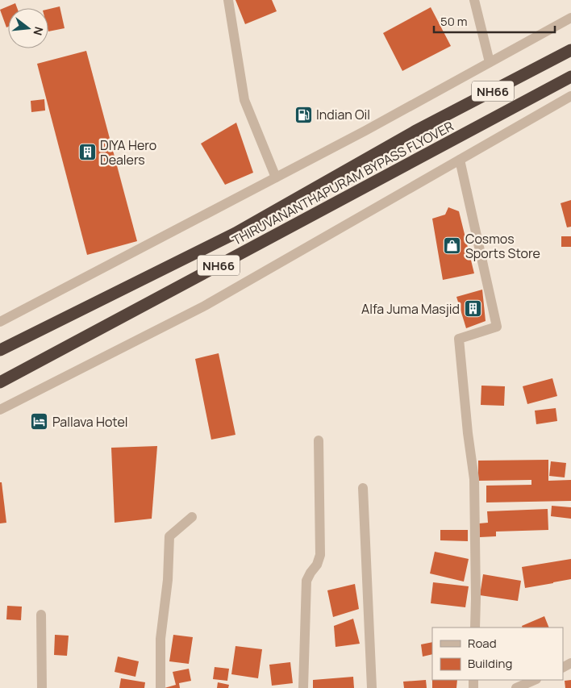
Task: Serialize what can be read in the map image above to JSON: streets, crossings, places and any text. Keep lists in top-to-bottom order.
{
  "streets": {
    "highway": ["NH66", "THIRUVANANTHAPURAM BYPASS FLYOVER"]
  },
  "places": {
    "fuel station": ["Indian Oil"],
    "building": ["DIYA Hero Dealers", "Alfa Juma Masjid"],
    "shop": ["Cosmos Sports Store"],
    "hotel": ["Pallava Hotel"]
  },
  "legend": ["Road", "Building"],
  "scale_bar": "50 m",
  "north": "right"
}
